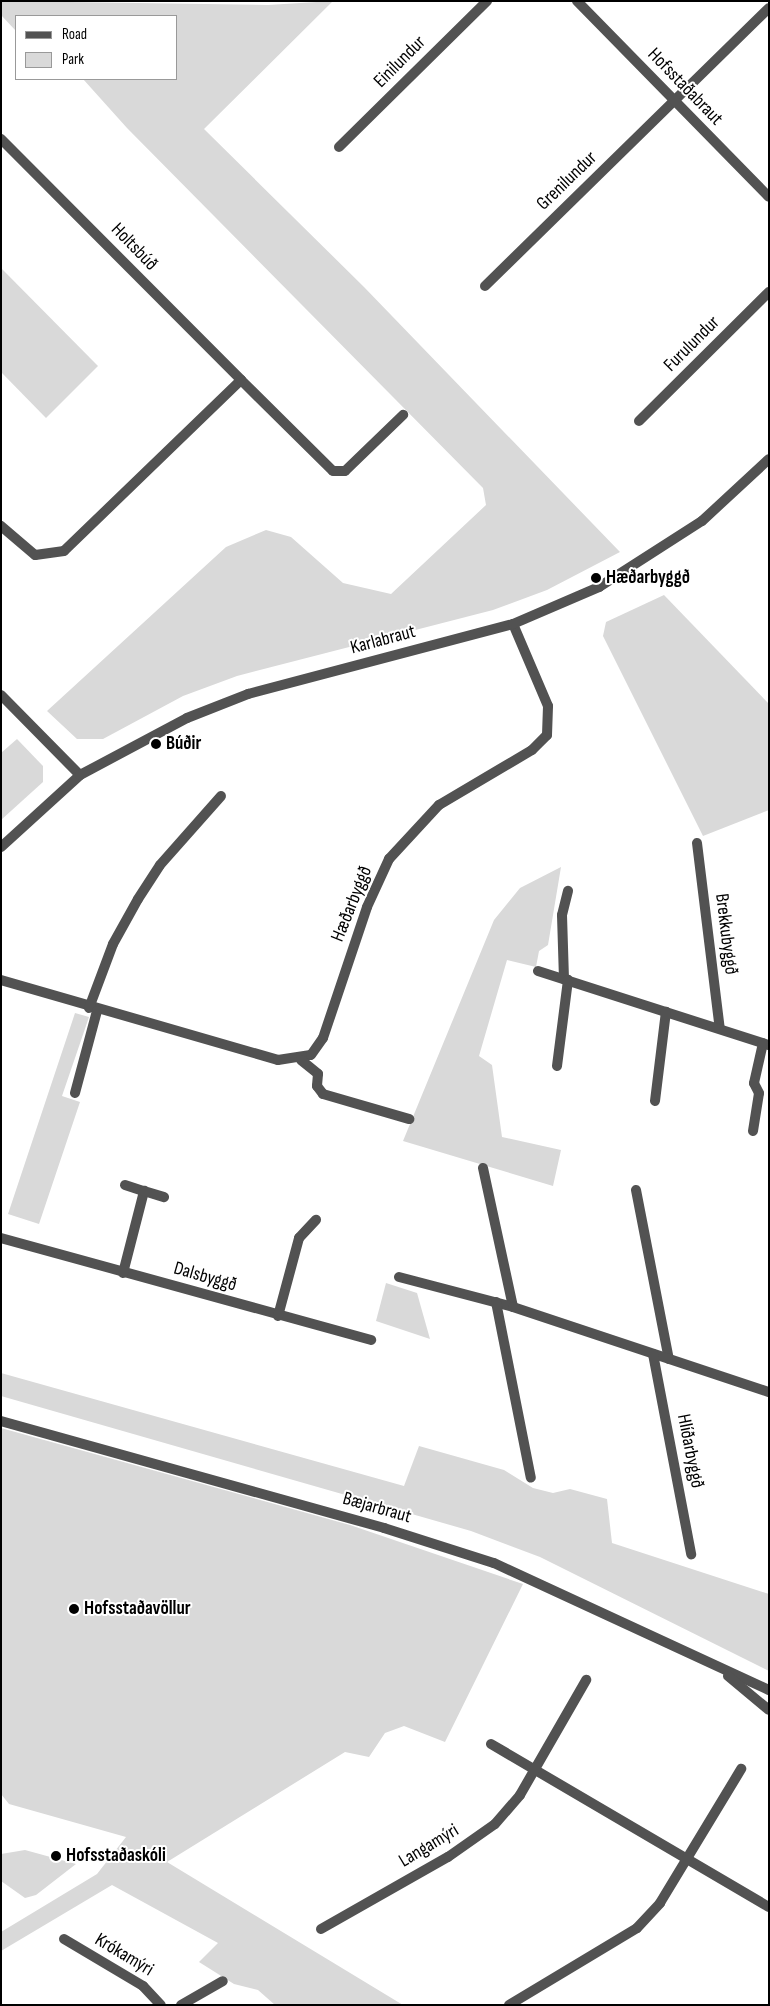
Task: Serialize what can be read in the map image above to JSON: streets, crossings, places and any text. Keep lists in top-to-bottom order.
{
  "streets": {
    "street": [
      "Einilundur",
      "Hofsstaðabraut",
      "Grenilundur",
      "Holtsbúð",
      "Furulundur",
      "Karlabraut",
      "Hæðarbyggð",
      "Brekkubyggð",
      "Dalsbyggð",
      "Hlíðarbyggð",
      "Bæjarbraut",
      "Langamýri",
      "Krókamýri"
    ]
  },
  "crossings": [
    ["Hofsstaðabraut", "Grenilundur"],
    ["Karlabraut", "Hæðarbyggð"]
  ],
  "places": [
    "Hæðarbyggð",
    "Búðir",
    "Hofsstaðavöllur",
    "Hofsstaðaskóli"
  ],
  "legend": ["Road", "Park"]
}
